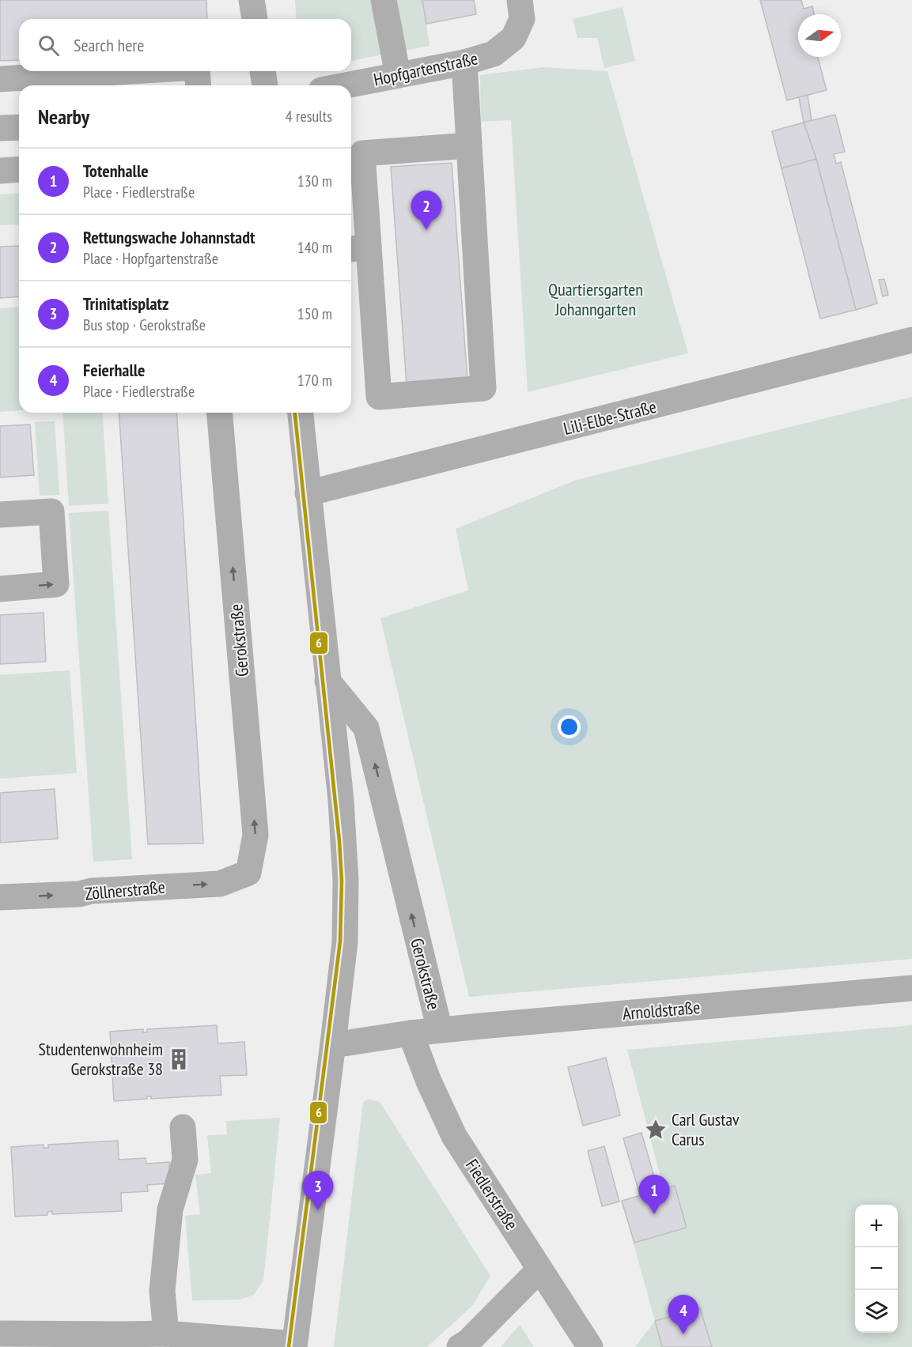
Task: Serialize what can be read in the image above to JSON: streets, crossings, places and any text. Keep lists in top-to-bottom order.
{
  "streets": {
    "street": [
      "Hopfgartenstraße",
      "Lili-Elbe-Straße",
      "Gerokstraße",
      "Zöllnerstraße",
      "Arnoldstraße",
      "Fiedlerstraße"
    ]
  },
  "crossings": [
    ["Gerokstraße", "Zöllnerstraße"],
    ["Gerokstraße", "Arnoldstraße"],
    ["Gerokstraße", "Fiedlerstraße"],
    ["Arnoldstraße", "Fiedlerstraße"]
  ],
  "one_way": ["Zöllnerstraße"],
  "parks": ["Quartiersgarten Johanngarten"],
  "places": {
    "building": ["Studentenwohnheim Gerokstraße 38"],
    "place": ["Carl Gustav Carus"]
  },
  "lines": ["transit line 6"],
  "north": "right",
  "page": {
    "search": "Search here",
    "heading": ["Nearby", "4 results"],
    "list": [
      {
        "mark": "1",
        "name": "Totenhalle",
        "note": "Place · Fiedlerstraße",
        "value": "130 m"
      },
      {
        "mark": "2",
        "name": "Rettungswache Johannstadt",
        "note": "Place · Hopfgartenstraße",
        "value": "140 m"
      },
      {
        "mark": "3",
        "name": "Trinitatisplatz",
        "note": "Bus stop · Gerokstraße",
        "value": "150 m"
      },
      {
        "mark": "4",
        "name": "Feierhalle",
        "note": "Place · Fiedlerstraße",
        "value": "170 m"
      }
    ],
    "pins": [
      "2",
      "3",
      "1",
      "4"
    ],
    "map_buttons": ["+", "−"]
  }
}
